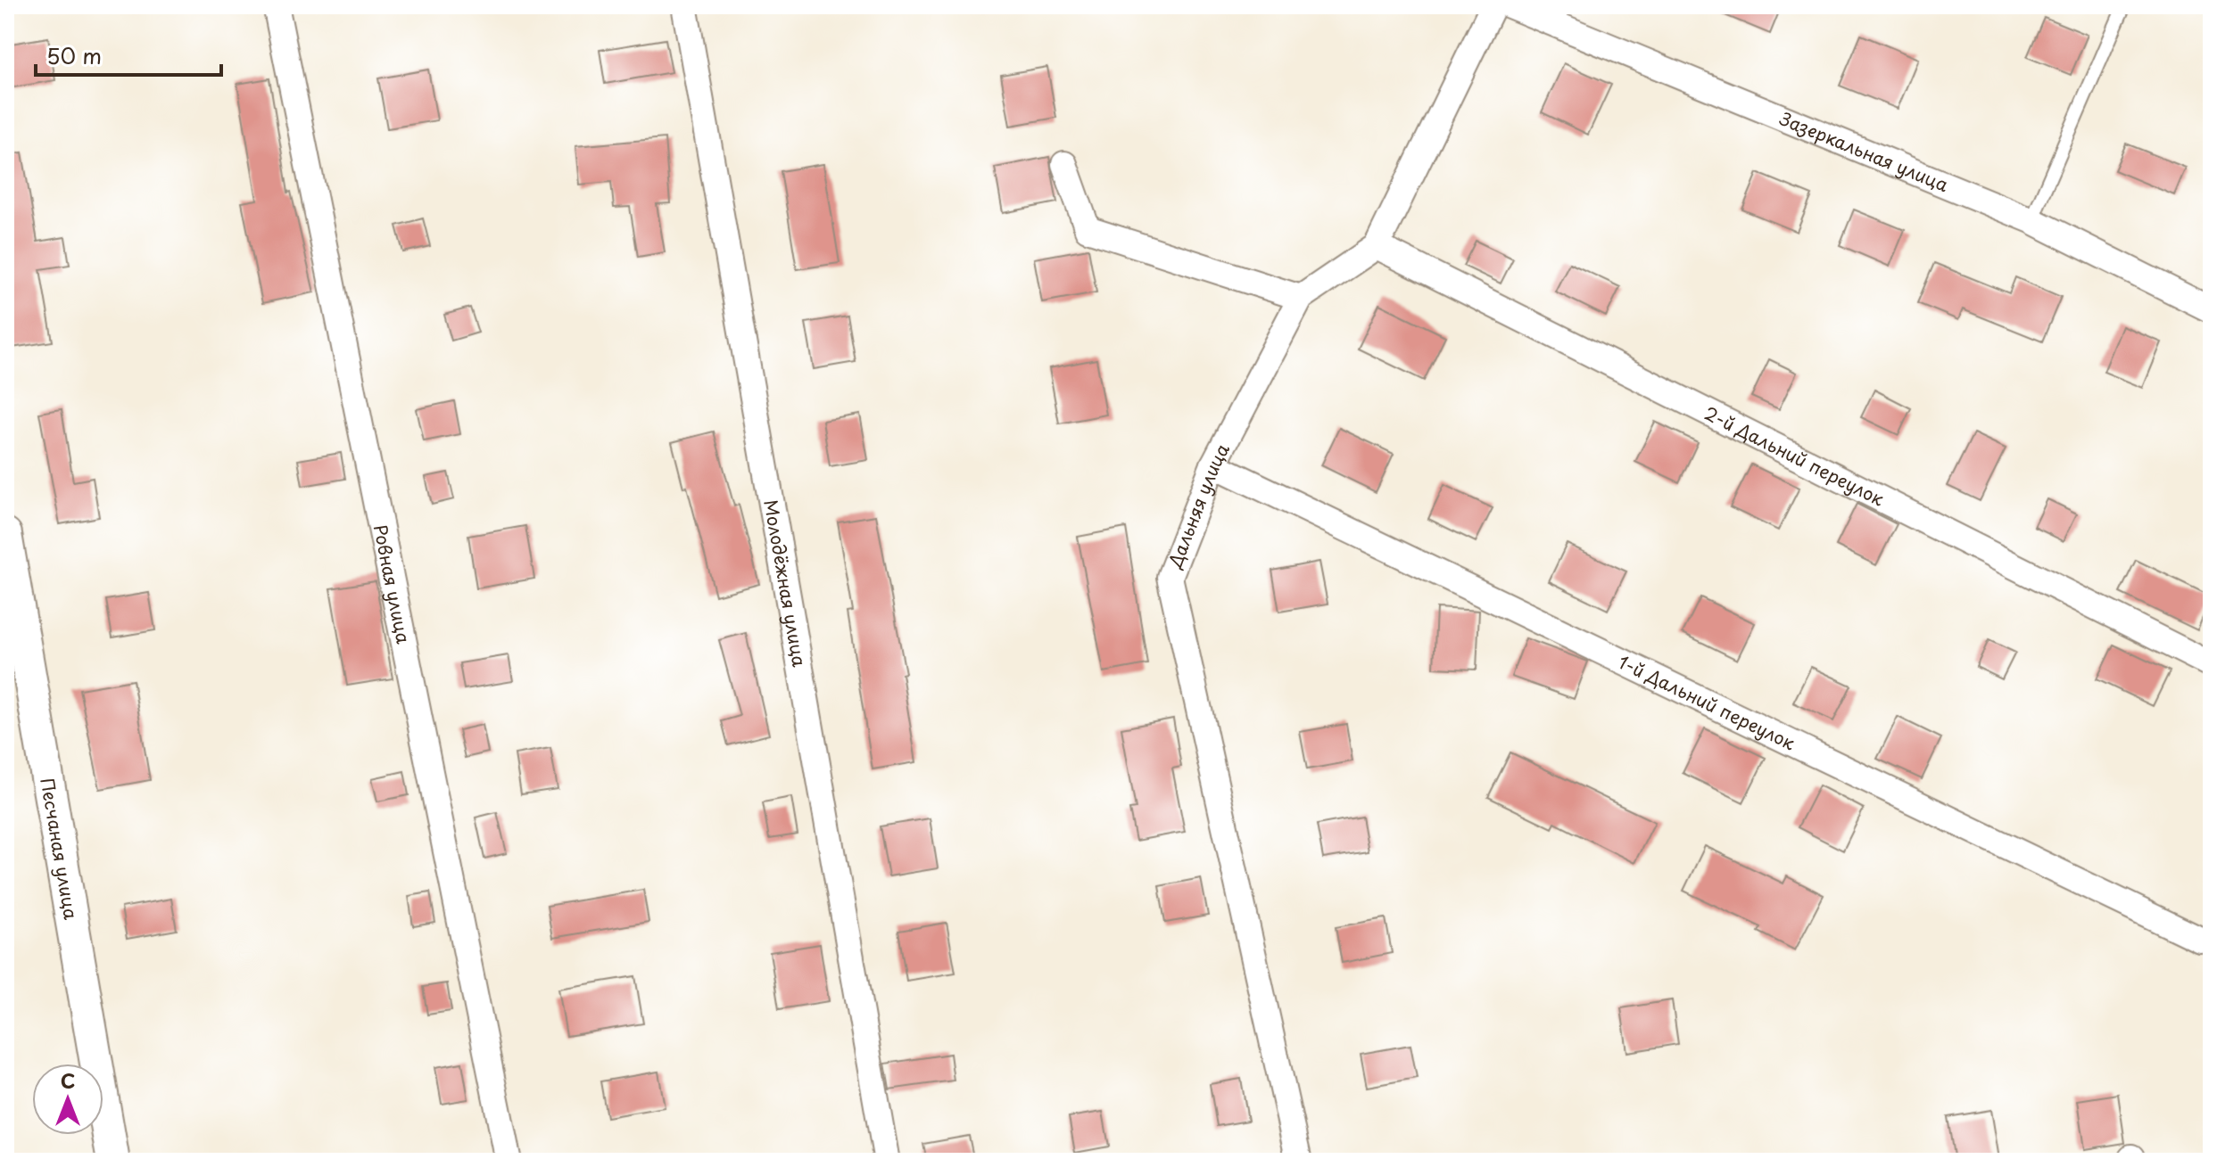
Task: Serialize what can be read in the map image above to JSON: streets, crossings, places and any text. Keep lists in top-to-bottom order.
{
  "streets": {
    "street": [
      "Зазеркальная улица",
      "2-й Дальний переулок",
      "Дальняя улица",
      "Ровная улица",
      "Молодёжная улица",
      "1-й Дальний переулок",
      "Песчаная улица"
    ]
  },
  "crossings": [
    ["2-й Дальний переулок", "Дальняя улица"],
    ["Дальняя улица", "1-й Дальний переулок"]
  ],
  "scale_bar": "50 m",
  "north": "top"
}
